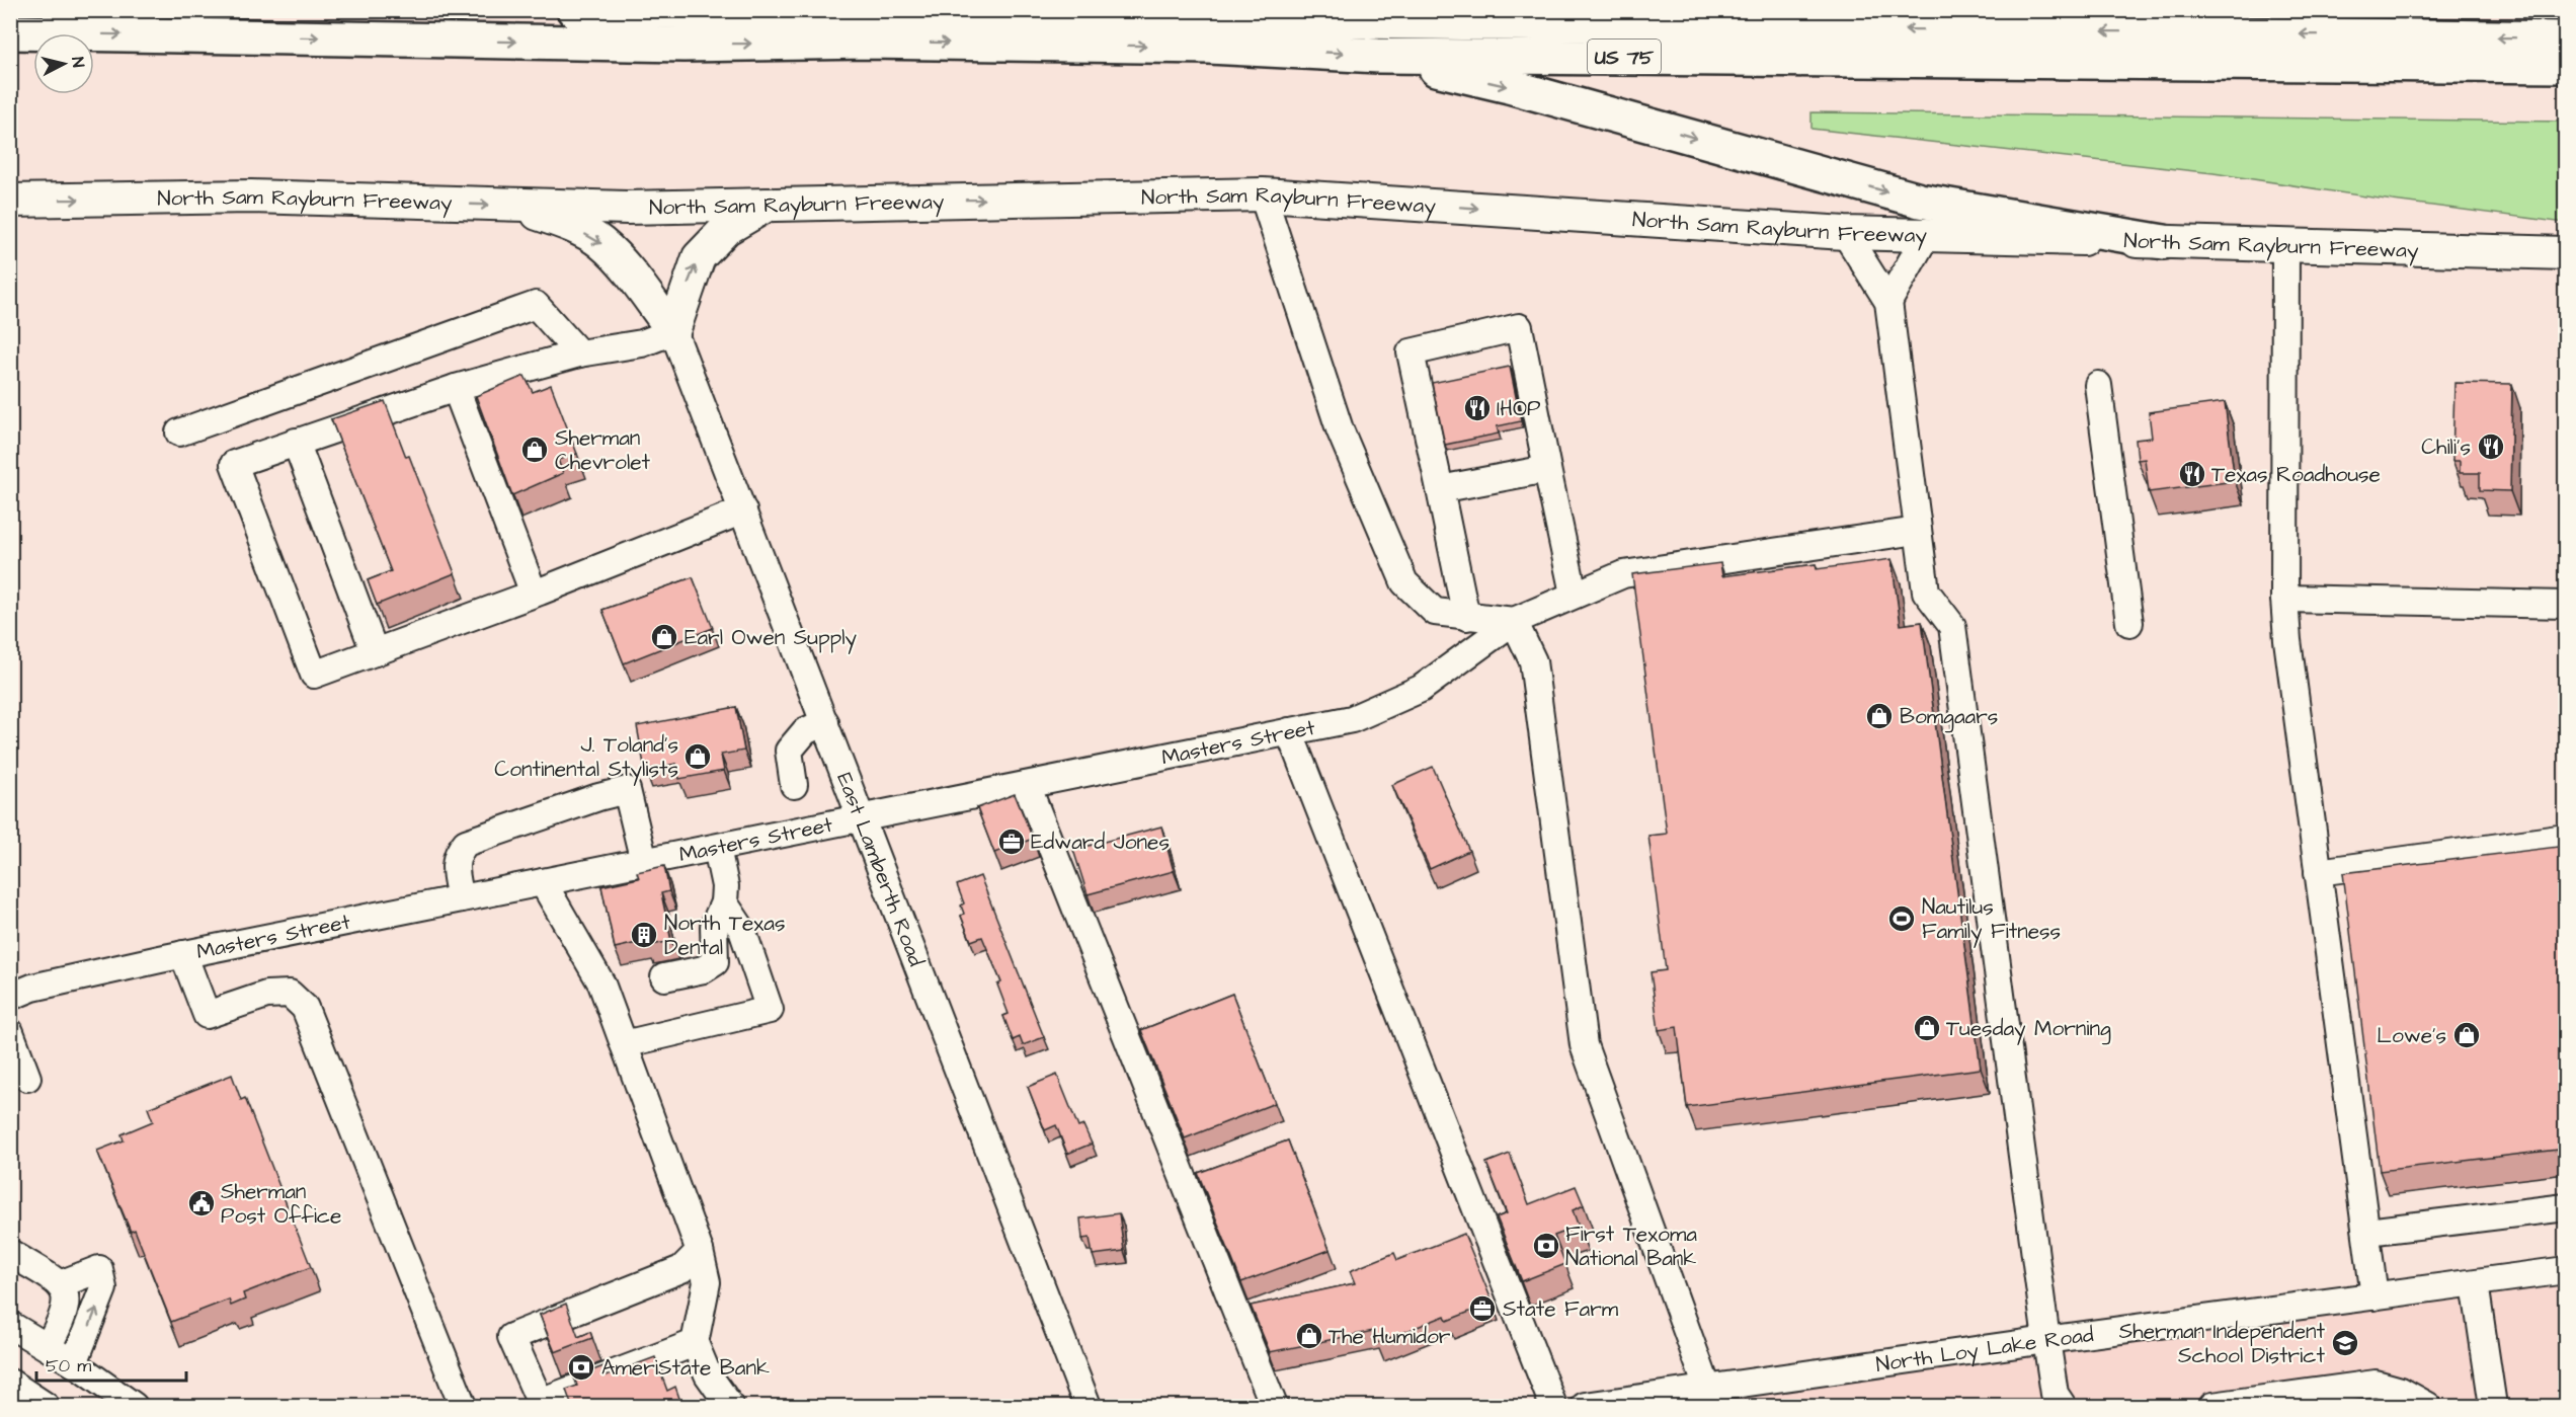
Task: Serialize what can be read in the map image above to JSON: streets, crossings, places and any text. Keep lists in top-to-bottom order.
{
  "streets": {
    "highway": ["US 75"],
    "main road": ["North Sam Rayburn Freeway"],
    "street": ["Masters Street", "East Lamberth Road", "North Loy Lake Road"]
  },
  "crossings": [
    ["Masters Street", "East Lamberth Road"]
  ],
  "one_way": ["North Sam Rayburn Freeway"],
  "places": {
    "restaurant": ["IHOP", "Chili's", "Texas Roadhouse"],
    "shop": [
      "Sherman Chevrolet",
      "Earl Owen Supply",
      "Bomgaars",
      "J. Toland's Continental Stylists",
      "Tuesday Morning",
      "Lowe's",
      "The Humidor"
    ],
    "office": ["Edward Jones", "State Farm"],
    "sports": ["Nautilus Family Fitness"],
    "building": ["North Texas Dental"],
    "public building": ["Sherman Post Office"],
    "bank": ["First Texoma National Bank", "AmeriState Bank"],
    "school or university": ["Sherman Independent School District"]
  },
  "scale_bar": "50 m",
  "north": "right"
}
